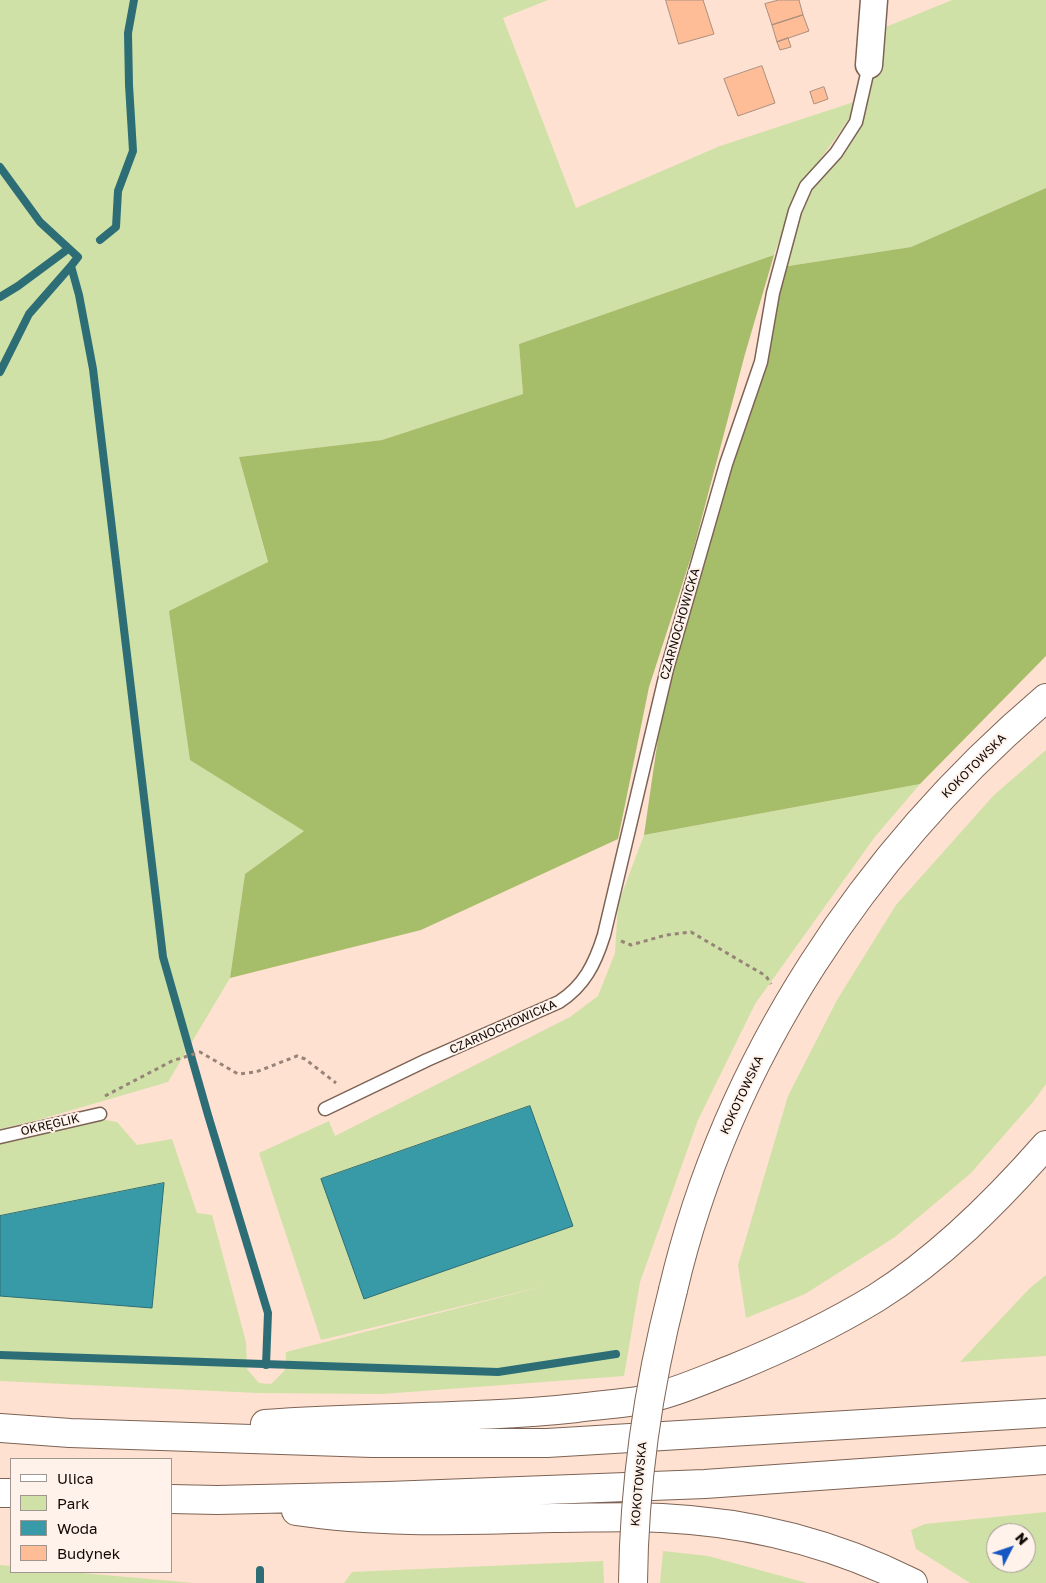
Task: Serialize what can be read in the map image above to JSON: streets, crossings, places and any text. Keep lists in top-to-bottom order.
{
  "streets": {
    "main road": ["KOKOTOWSKA"],
    "street": ["CZARNOCHOWICKA"],
    "lane": ["OKRĘGLIK"]
  },
  "legend": [
    "Ulica",
    "Park",
    "Woda",
    "Budynek"
  ],
  "north": "top right"
}
